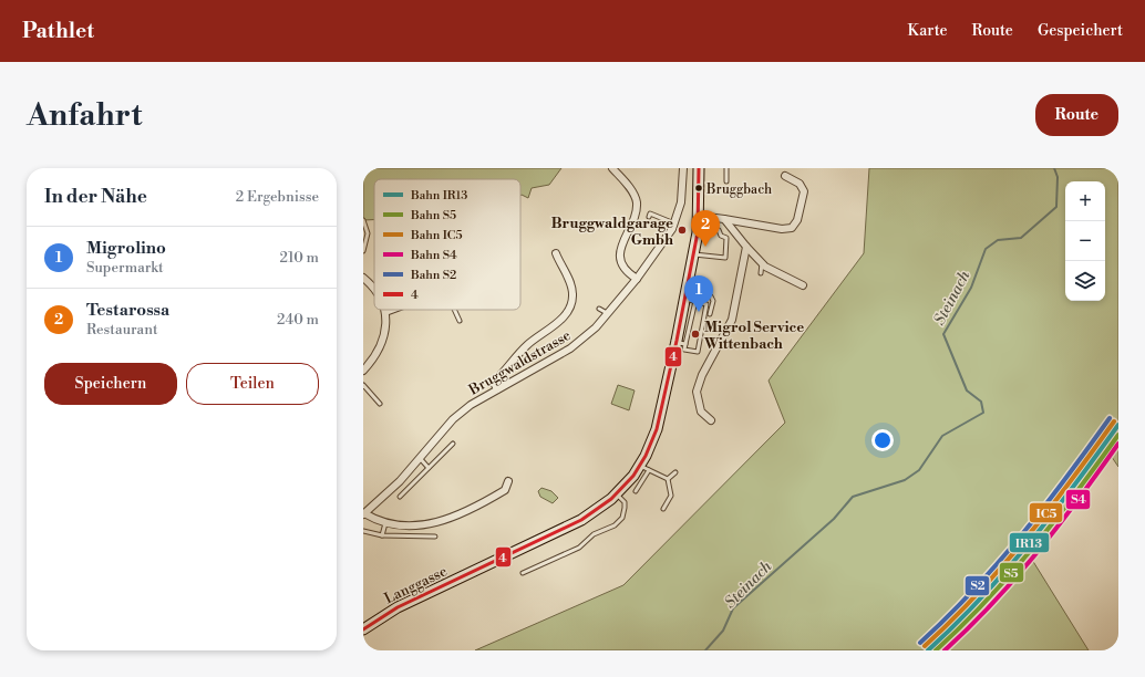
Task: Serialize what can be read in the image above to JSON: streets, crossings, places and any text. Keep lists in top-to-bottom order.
{
  "streets": {
    "main road": ["Langgasse"],
    "street": ["Bruggwaldstrasse"]
  },
  "water": ["Steinach"],
  "places": ["Bruggbach", "Bruggwaldgarage Gmbh", "Migrol Service Wittenbach"],
  "lines": [
    "transit line 4",
    "rail line S2",
    "rail line IC5",
    "rail line IR13",
    "rail line S5",
    "rail line S4"
  ],
  "legend": [
    "Bahn IR13",
    "Bahn S5",
    "Bahn IC5",
    "Bahn S4",
    "Bahn S2",
    "4"
  ],
  "page": {
    "header": "Pathlet",
    "nav": ["Karte", "Route", "Gespeichert"],
    "buttons": [
      "Route",
      ["Speichern", "Teilen"]
    ],
    "title": "Anfahrt",
    "heading": ["In der Nähe", "2 Ergebnisse"],
    "map_buttons": ["+", "−"],
    "pins": ["2", "1"],
    "list": [
      {
        "mark": "1",
        "name": "Migrolino",
        "note": "Supermarkt",
        "value": "210 m"
      },
      {
        "mark": "2",
        "name": "Testarossa",
        "note": "Restaurant",
        "value": "240 m"
      }
    ]
  }
}
